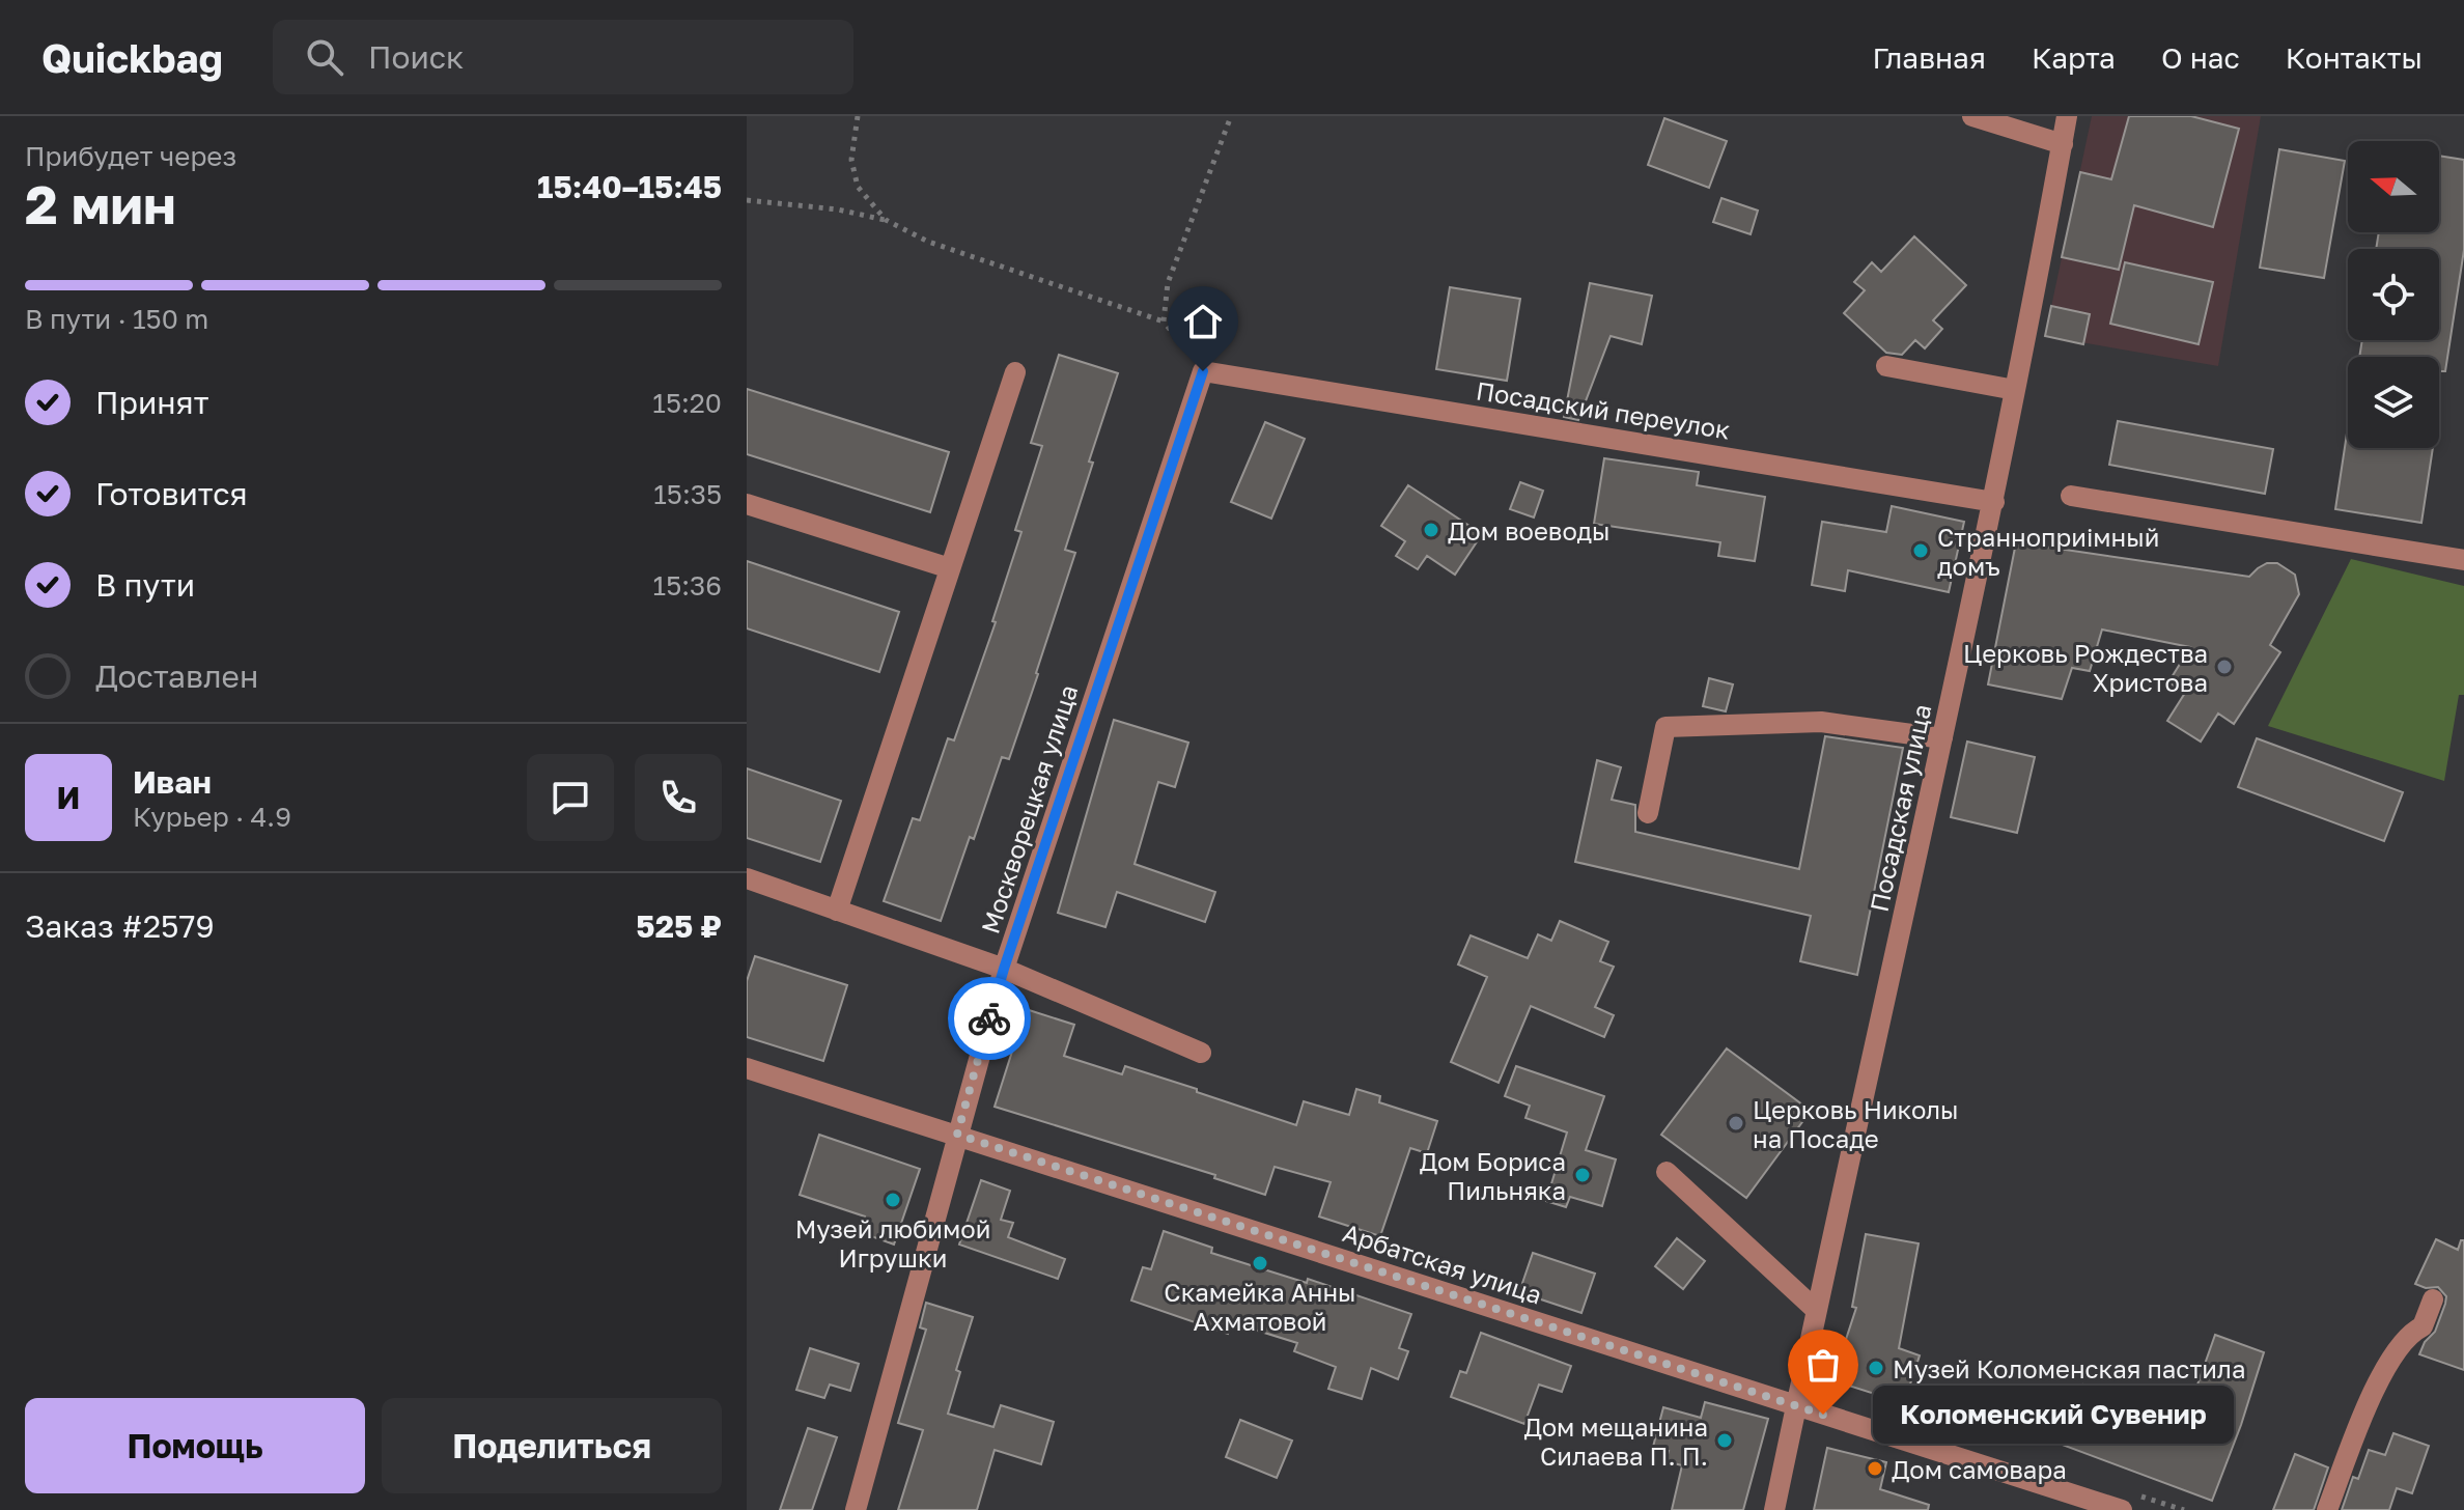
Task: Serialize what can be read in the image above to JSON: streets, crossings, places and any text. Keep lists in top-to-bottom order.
{
  "streets": {
    "street": [
      "Посадский переулок",
      "Посадская улица",
      "Москворецкая улица",
      "Арбатская улица"
    ]
  },
  "crossings": [
    ["Посадский переулок", "Посадская улица"],
    ["Посадский переулок", "Москворецкая улица"],
    ["Посадская улица", "Арбатская улица"],
    ["Москворецкая улица", "Арбатская улица"]
  ],
  "places": [
    "Дом воеводы",
    "Странноприiмный домъ",
    "Церковь Рождества Христова",
    "Церковь Николы на Посаде",
    "Дом Бориса Пильняка",
    "Музей любимой Игрушки",
    "Скамейка Анны Ахматовой",
    "Музей Коломенская пастила",
    "Коломенский Сувенир",
    "Дом мещанина Силаева П. П.",
    "Дом самовара"
  ],
  "north": "left",
  "page": {
    "header": "Quickbag",
    "search": "Поиск",
    "nav": [
      "Главная",
      "Карта",
      "О нас",
      "Контакты"
    ],
    "heading": ["2 мин", "Прибудет через", "15:40–15:45"],
    "panel": [
      "Иван",
      "Курьер · 4.9",
      "Заказ #2579",
      "525 ₽"
    ],
    "bar": "В пути · 150 m",
    "list": [
      ["Принят", "15:20"],
      ["Готовится", "15:35"],
      ["В пути", "15:36"],
      "Доставлен"
    ],
    "round": "И",
    "buttons": ["Помощь", "Поделиться"],
    "bubble": "Коломенский Сувенир"
  }
}
